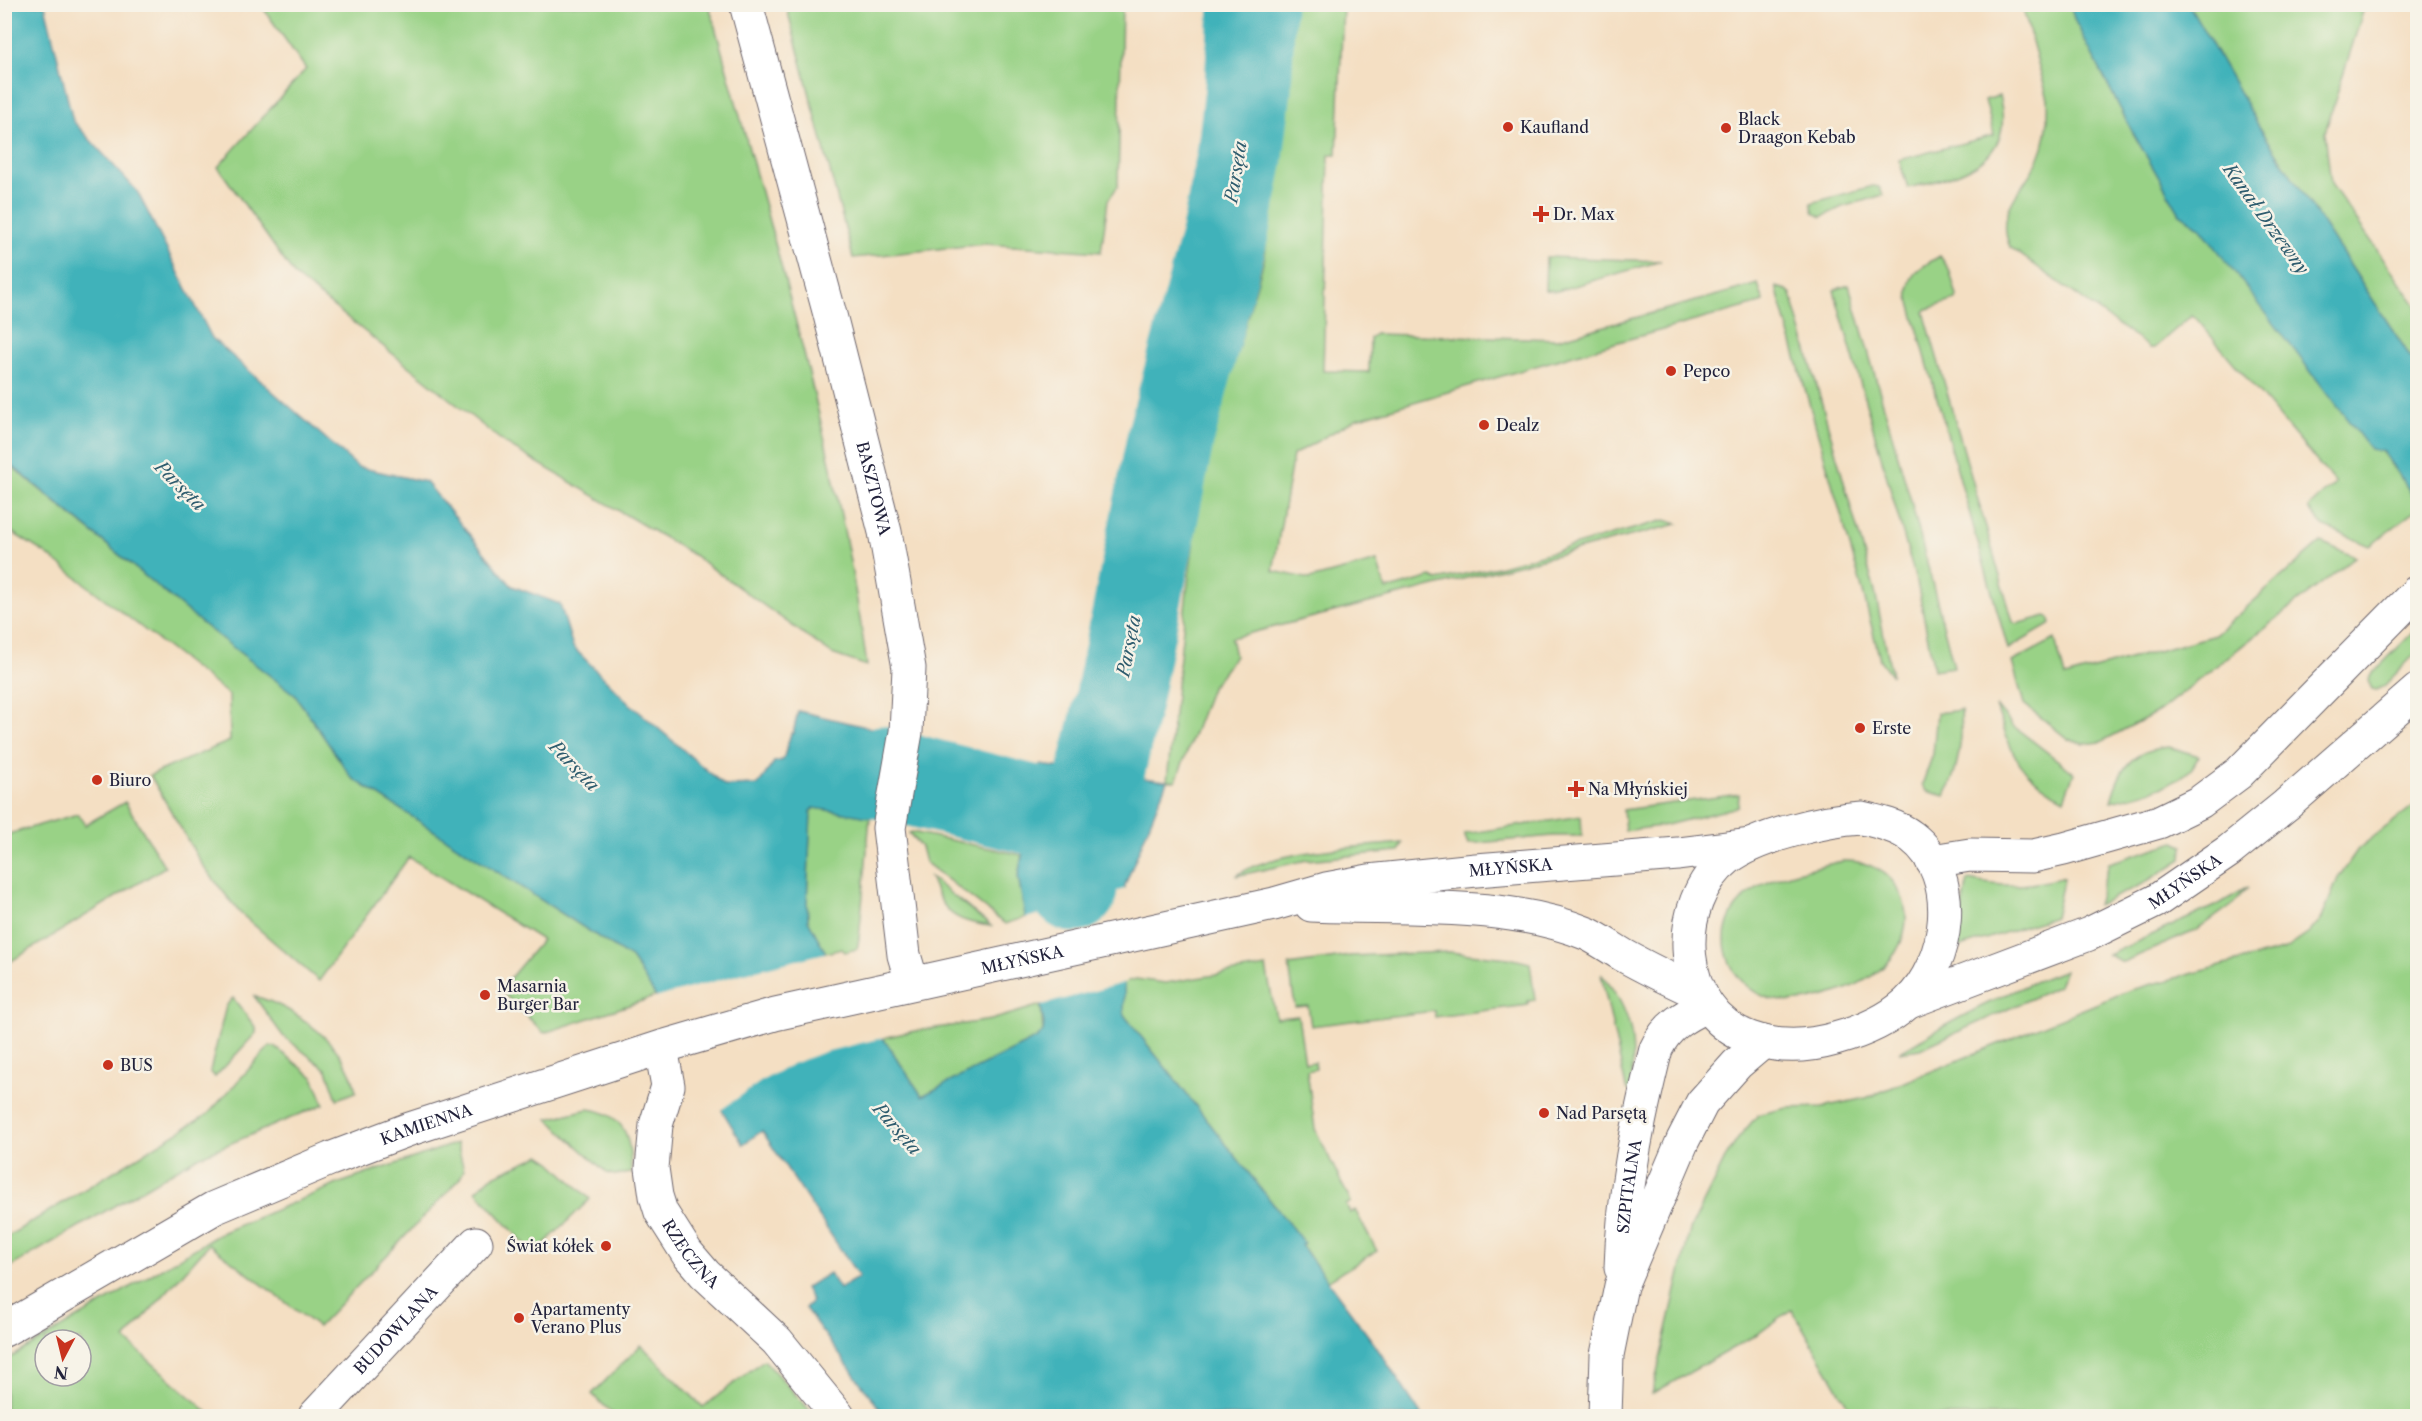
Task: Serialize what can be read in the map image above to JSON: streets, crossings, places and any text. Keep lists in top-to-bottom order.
{
  "streets": {
    "street": [
      "BASZTOWA",
      "MŁYŃSKA",
      "KAMIENNA",
      "SZPITALNA",
      "RZECZNA",
      "BUDOWLANA"
    ]
  },
  "crossings": [
    ["BASZTOWA", "MŁYŃSKA"],
    ["MŁYŃSKA", "KAMIENNA"],
    ["MŁYŃSKA", "SZPITALNA"],
    ["KAMIENNA", "RZECZNA"]
  ],
  "water": ["Parsęta", "Kanał Drzewny"],
  "places": {
    "other": [
      "Kaufland",
      "Black Draagon Kebab",
      "Pepco",
      "Dealz",
      "Erste",
      "Biuro",
      "Masarnia Burger Bar",
      "BUS",
      "Nad Parsętą",
      "Świat kółek",
      "Apartamenty Verano Plus"
    ],
    "health": ["Dr. Max", "Na Młyńskiej"]
  },
  "north": "bottom"
}
